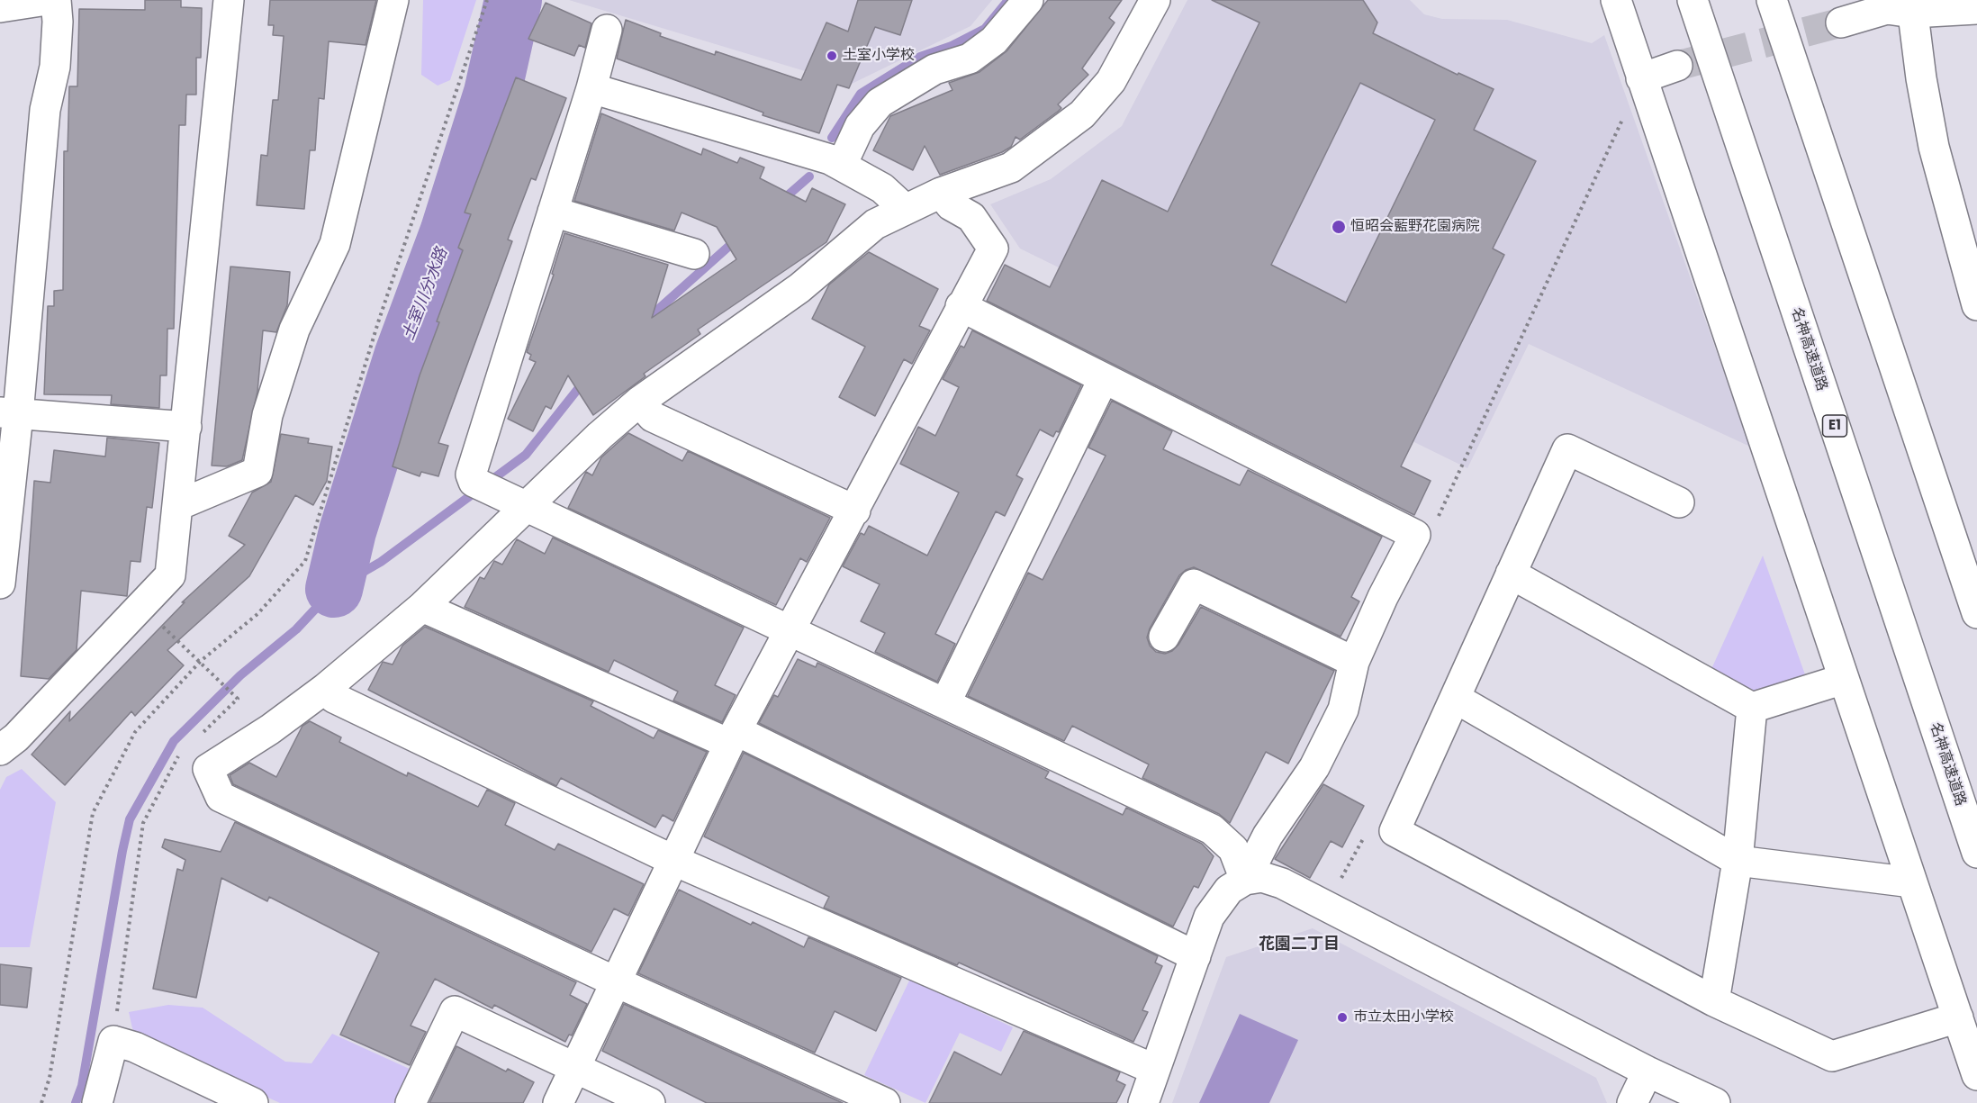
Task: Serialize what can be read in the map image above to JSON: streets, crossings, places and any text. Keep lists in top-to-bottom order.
{
  "streets": {
    "main road": ["名神高速道路", "E1"]
  },
  "districts": ["花園二丁目"],
  "water": ["土室川分水路"],
  "places": ["土室小学校", "恒昭会藍野花園病院", "市立太田小学校"]
}
